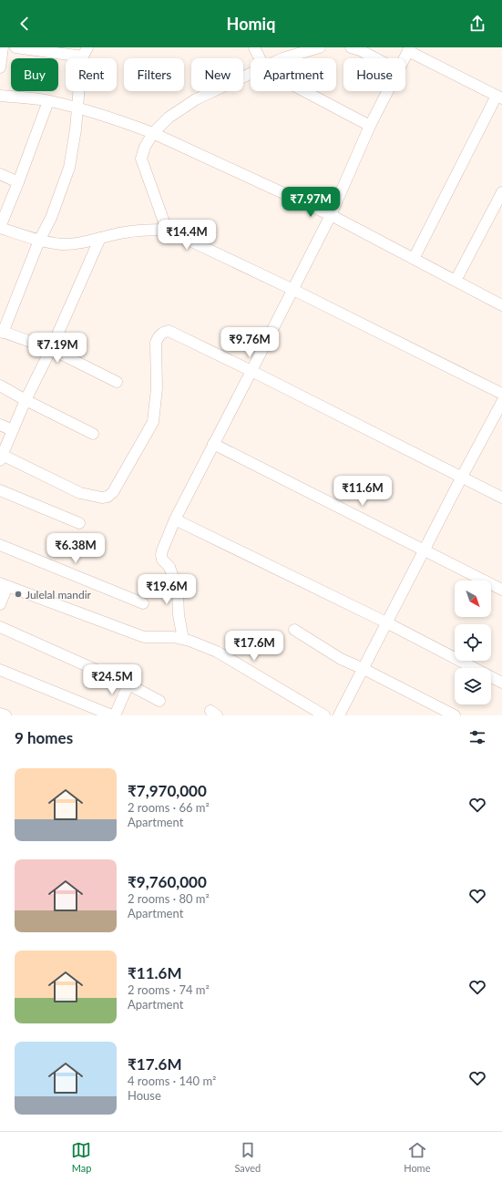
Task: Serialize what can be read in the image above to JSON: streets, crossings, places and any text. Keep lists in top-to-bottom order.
{
  "places": ["Julelal mandir"],
  "north": "bottom right",
  "page": {
    "header": "Homiq",
    "chip": [
      "Buy",
      "Rent",
      "Filters",
      "New",
      "Apartment",
      "House"
    ],
    "price": [
      "₹7.97M",
      "₹14.4M",
      "₹9.76M",
      "₹7.19M",
      "₹11.6M",
      "₹6.38M",
      "₹19.6M",
      "₹17.6M",
      "₹24.5M"
    ],
    "heading": "9 homes",
    "list": [
      {
        "name": "₹7,970,000",
        "note": "2 rooms · 66 m² · Apartment"
      },
      {
        "name": "₹9,760,000",
        "note": "2 rooms · 80 m² · Apartment"
      },
      {
        "name": "₹11.6M",
        "note": "2 rooms · 74 m² · Apartment"
      },
      {
        "name": "₹17.6M",
        "note": "4 rooms · 140 m² · House"
      }
    ],
    "tabs": ["Map", "Saved", "Home"]
  }
}
